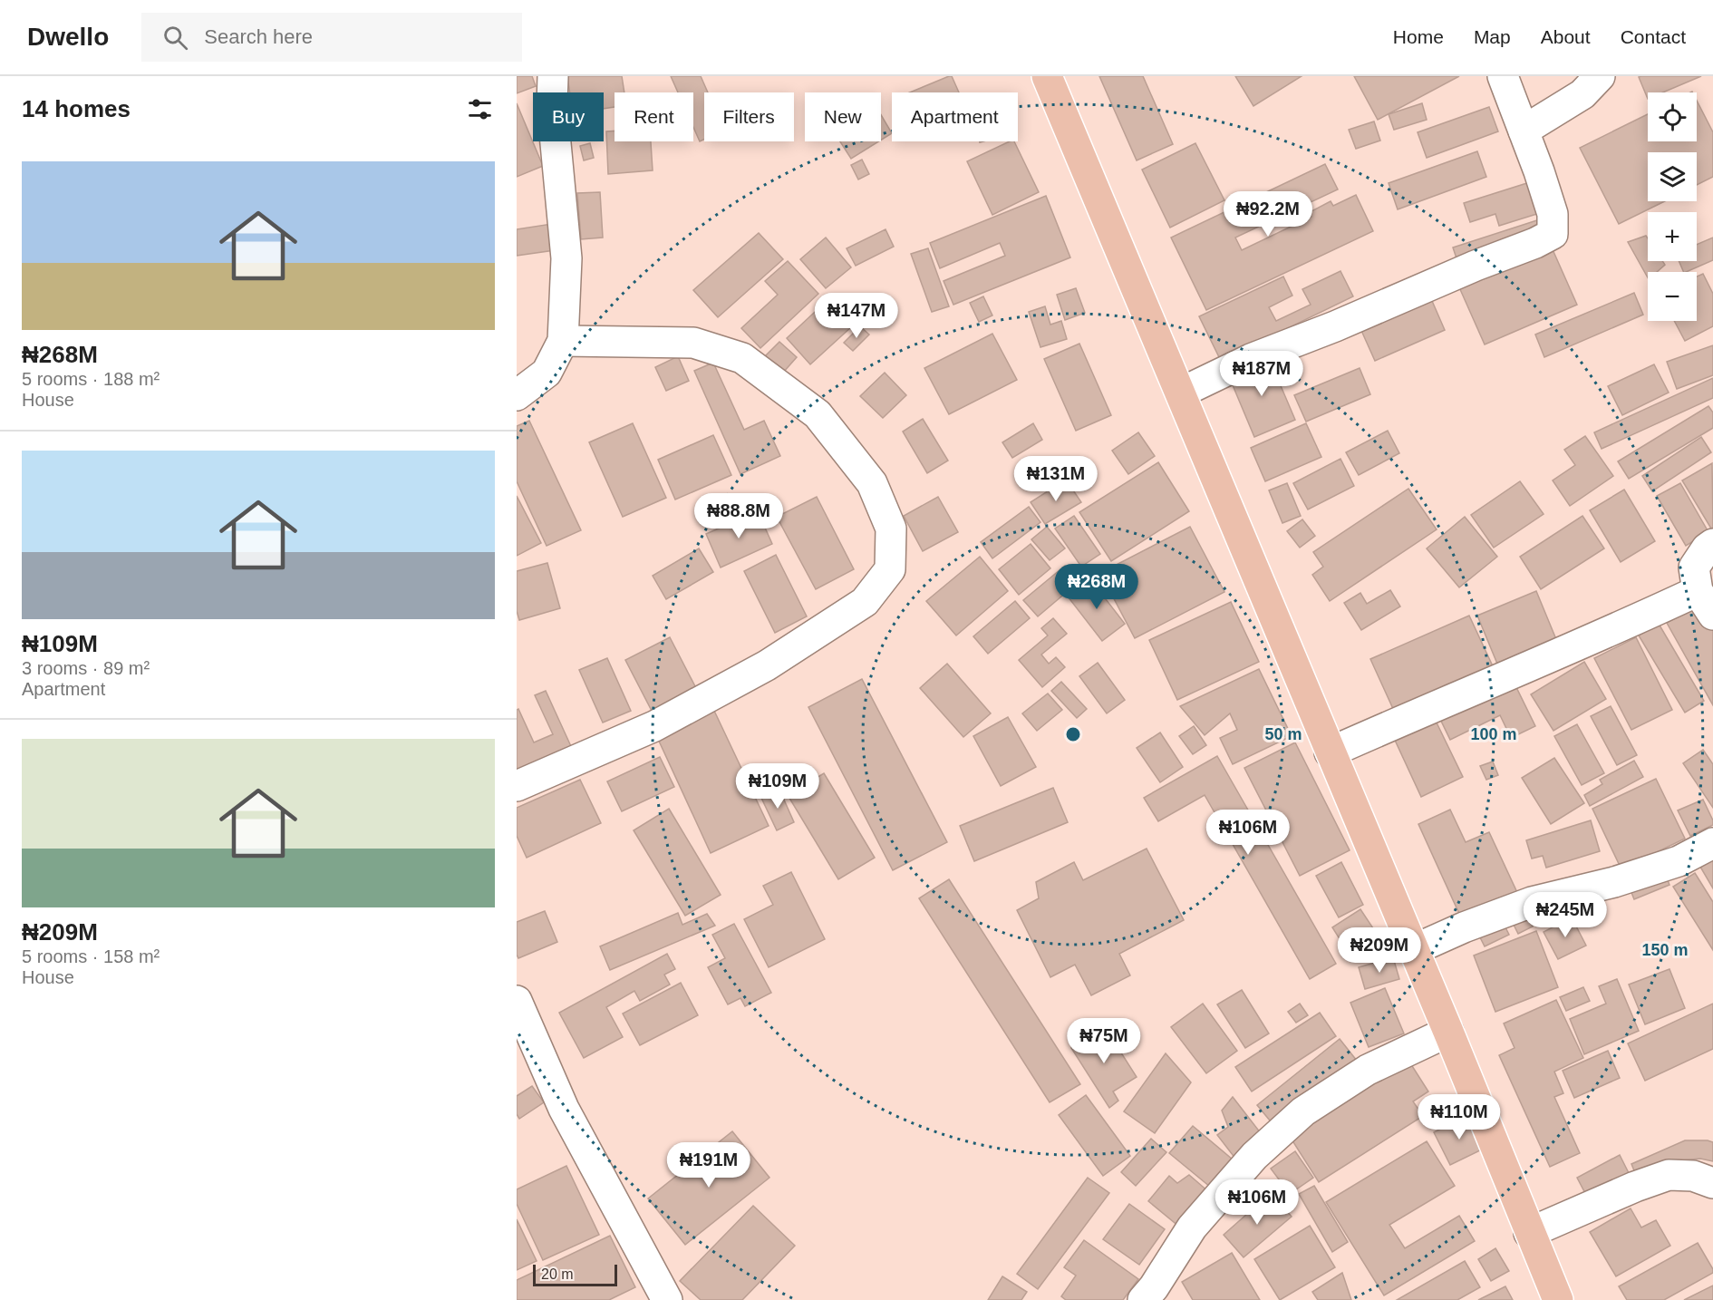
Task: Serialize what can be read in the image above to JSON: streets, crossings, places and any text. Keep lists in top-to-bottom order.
{
  "scale_bar": "20 m",
  "page": {
    "header": "Dwello",
    "search": "Search here",
    "nav": [
      "Home",
      "Map",
      "About",
      "Contact"
    ],
    "heading": "14 homes",
    "map_buttons": ["+", "−"],
    "chip": [
      "Buy",
      "Rent",
      "Filters",
      "New",
      "Apartment"
    ],
    "list": [
      {
        "name": "₦268M",
        "note": "5 rooms · 188 m² · House"
      },
      {
        "name": "₦109M",
        "note": "3 rooms · 89 m² · Apartment"
      },
      {
        "name": "₦209M",
        "note": "5 rooms · 158 m² · House"
      }
    ],
    "price": [
      "₦92.2M",
      "₦147M",
      "₦187M",
      "₦131M",
      "₦88.8M",
      "₦268M",
      "₦109M",
      "₦106M",
      "₦245M",
      "₦209M",
      "₦75M",
      "₦110M",
      "₦191M",
      "₦106M"
    ],
    "scale": "20 m"
  },
  "rings": ["50 m", "100 m", "150 m"]
}
